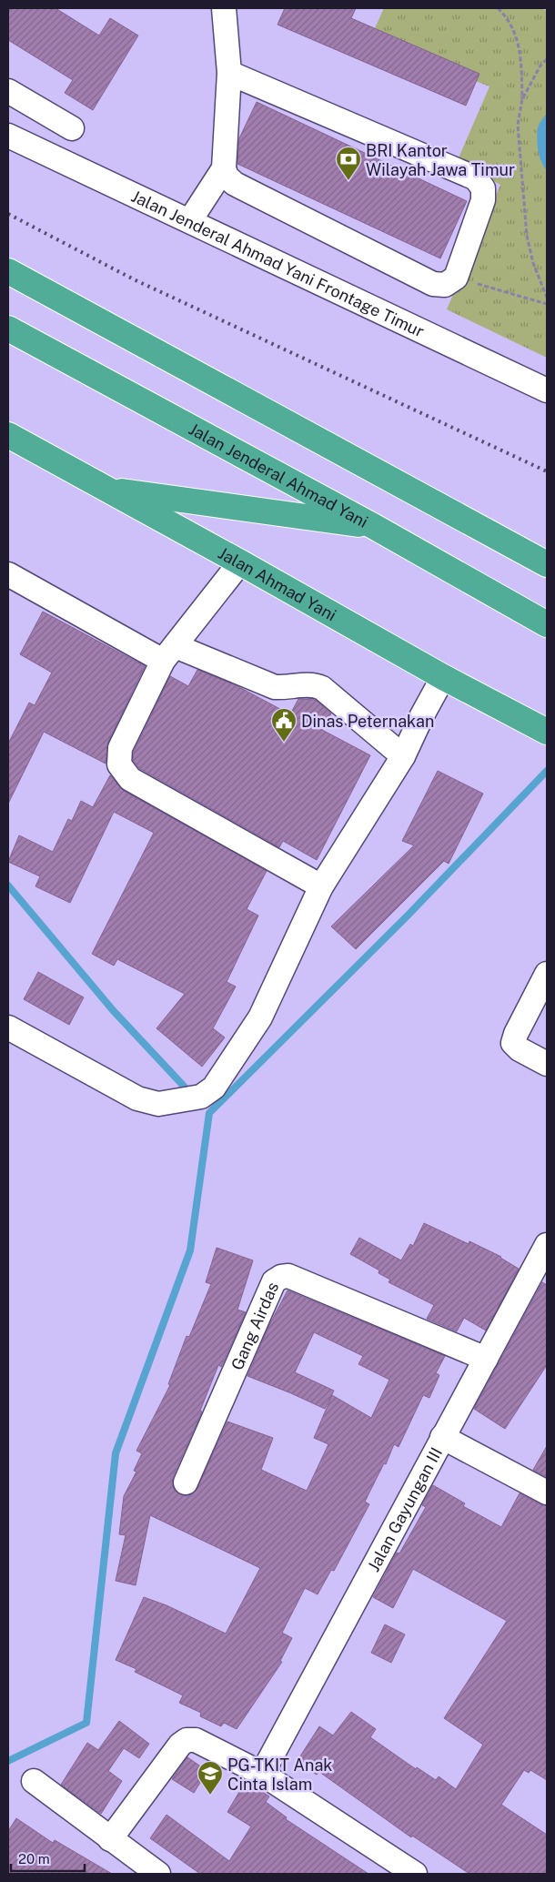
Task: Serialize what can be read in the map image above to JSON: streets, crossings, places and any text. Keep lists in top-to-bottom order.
{
  "streets": {
    "highway": ["Jalan Jenderal Ahmad Yani", "Jalan Ahmad Yani"],
    "street": ["Jalan Jenderal Ahmad Yani Frontage Timur", "Gang Airdas", "Jalan Gayungan III"]
  },
  "crossings": [
    ["Gang Airdas", "Jalan Gayungan III"]
  ],
  "places": {
    "bank": ["BRI Kantor Wilayah Jawa Timur"],
    "public building": ["Dinas Peternakan"],
    "school or university": ["PG-TKIT Anak Cinta Islam"]
  },
  "scale_bar": "20 m"
}
